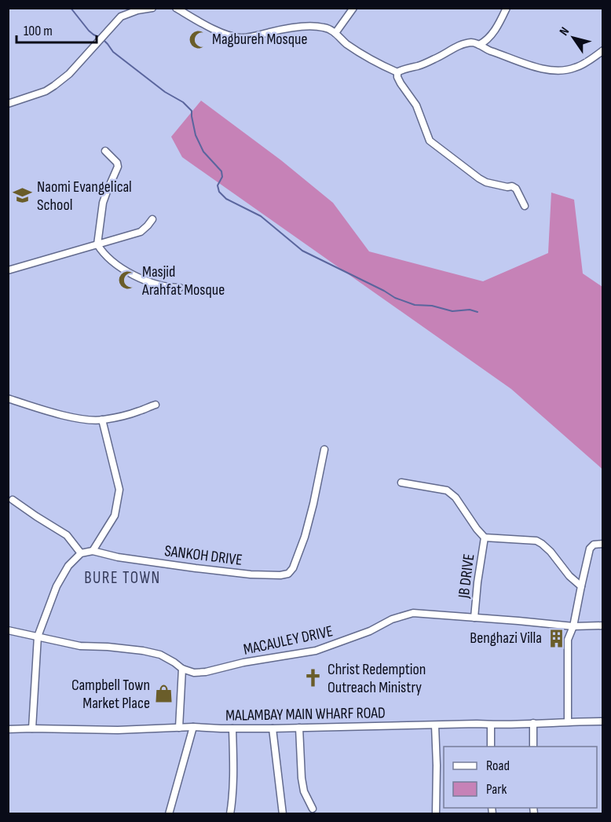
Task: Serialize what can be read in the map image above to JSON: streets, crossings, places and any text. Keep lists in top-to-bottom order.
{
  "streets": {
    "street": [
      "SANKOH DRIVE",
      "JB DRIVE",
      "MACAULEY DRIVE",
      "MALAMBAY MAIN WHARF ROAD"
    ]
  },
  "crossings": [
    ["JB DRIVE", "MACAULEY DRIVE"]
  ],
  "districts": ["BURE TOWN"],
  "places": {
    "mosque": ["Magbureh Mosque", "Masjid Arahfat Mosque"],
    "school or university": ["Naomi Evangelical School"],
    "building": ["Benghazi Villa"],
    "church": ["Christ Redemption Outreach Ministry"],
    "shop": ["Campbell Town Market Place"]
  },
  "legend": ["Road", "Park"],
  "scale_bar": "100 m",
  "north": "top left"
}
